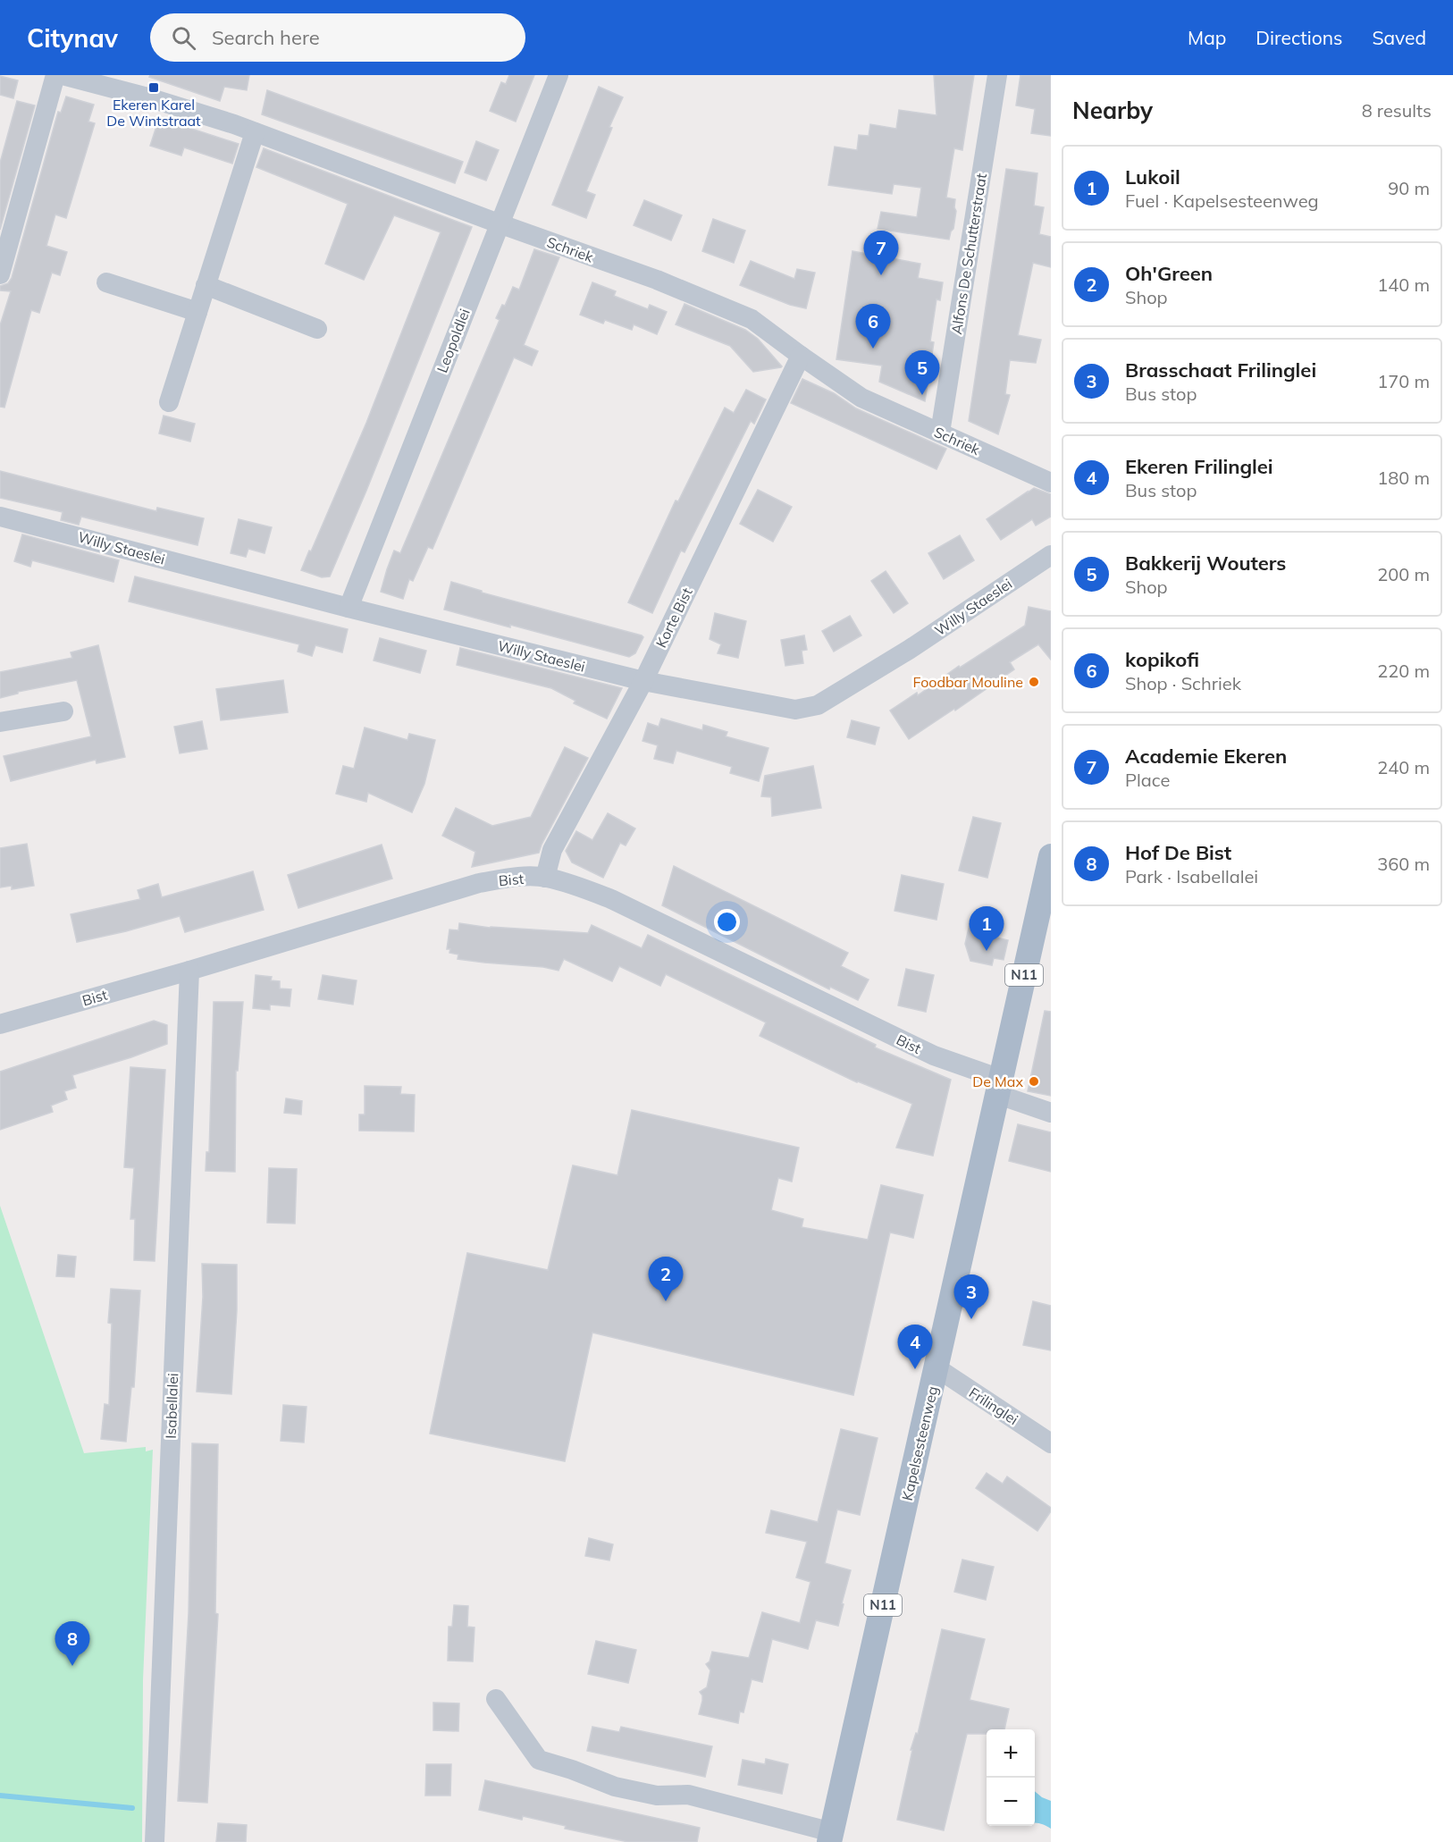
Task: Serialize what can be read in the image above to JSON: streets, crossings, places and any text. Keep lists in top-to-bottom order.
{
  "streets": {
    "main road": ["N11", "Kapelsesteenweg"],
    "street": [
      "Schriek",
      "Alfons De Schutterstraat",
      "Leopoldlei",
      "Willy Staeslei",
      "Korte Bist",
      "Bist",
      "Isabellalei",
      "Frilinglei"
    ]
  },
  "crossings": [
    ["Schriek", "Alfons De Schutterstraat"],
    ["Schriek", "Leopoldlei"],
    ["Schriek", "Korte Bist"],
    ["Leopoldlei", "Willy Staeslei"],
    ["Willy Staeslei", "Korte Bist"],
    ["Korte Bist", "Bist"],
    ["Bist", "Isabellalei"],
    ["Bist", "Kapelsesteenweg"],
    ["Frilinglei", "Kapelsesteenweg"]
  ],
  "places": {
    "transit": ["Ekeren Karel De Wintstraat"],
    "other": ["Foodbar Mouline", "De Max"]
  },
  "page": {
    "header": "Citynav",
    "search": "Search here",
    "nav": ["Map", "Directions", "Saved"],
    "heading": ["Nearby", "8 results"],
    "list": [
      {
        "mark": "1",
        "name": "Lukoil",
        "note": "Fuel · Kapelsesteenweg",
        "value": "90 m"
      },
      {
        "mark": "2",
        "name": "Oh'Green",
        "note": "Shop",
        "value": "140 m"
      },
      {
        "mark": "3",
        "name": "Brasschaat Frilinglei",
        "note": "Bus stop",
        "value": "170 m"
      },
      {
        "mark": "4",
        "name": "Ekeren Frilinglei",
        "note": "Bus stop",
        "value": "180 m"
      },
      {
        "mark": "5",
        "name": "Bakkerij Wouters",
        "note": "Shop",
        "value": "200 m"
      },
      {
        "mark": "6",
        "name": "kopikofi",
        "note": "Shop · Schriek",
        "value": "220 m"
      },
      {
        "mark": "7",
        "name": "Academie Ekeren",
        "note": "Place",
        "value": "240 m"
      },
      {
        "mark": "8",
        "name": "Hof De Bist",
        "note": "Park · Isabellalei",
        "value": "360 m"
      }
    ],
    "pins": [
      "7",
      "6",
      "5",
      "1",
      "2",
      "3",
      "4",
      "8"
    ],
    "map_buttons": ["+", "−"]
  }
}
